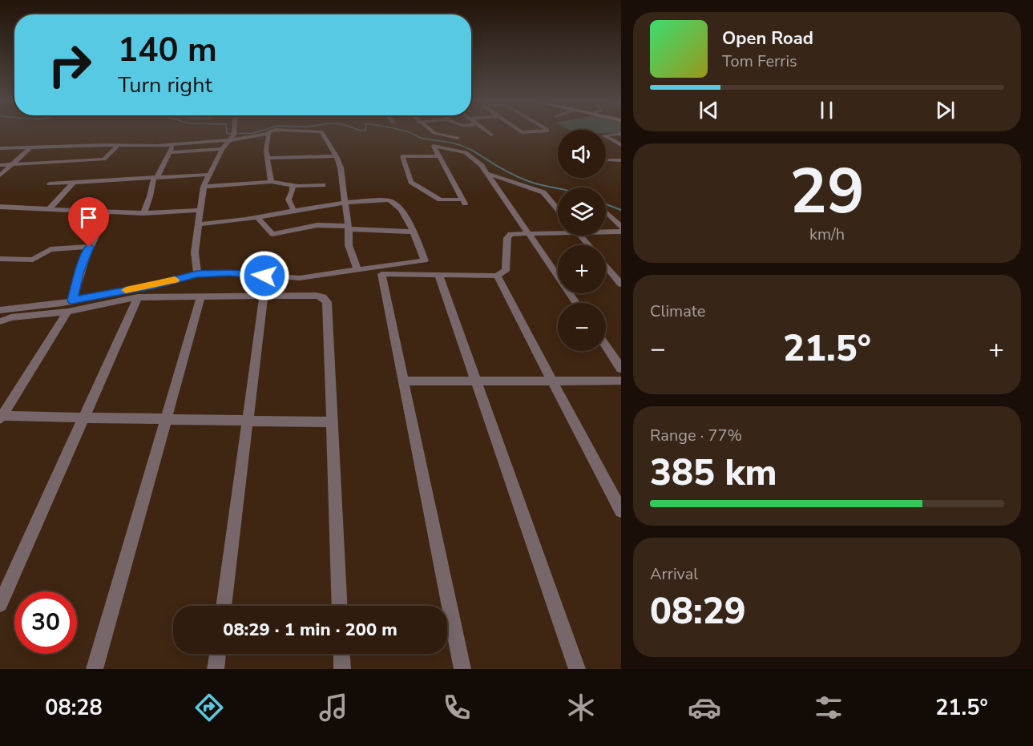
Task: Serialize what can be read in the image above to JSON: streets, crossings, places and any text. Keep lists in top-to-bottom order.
{
  "page": {
    "turn": ["140 m", "Turn right"],
    "song": ["Open Road", "Tom Ferris"],
    "map_buttons": ["+", "−"],
    "tile": [
      ["29", "km/h"],
      "Climate",
      ["Range · 77%", "385 km"],
      ["Arrival", "08:29"]
    ],
    "heat": ["−", "21.5°", "+"],
    "limit": "30",
    "trip": "08:29 · 1 min · 200 m",
    "tabs": ["08:28", "21.5°"]
  }
}
